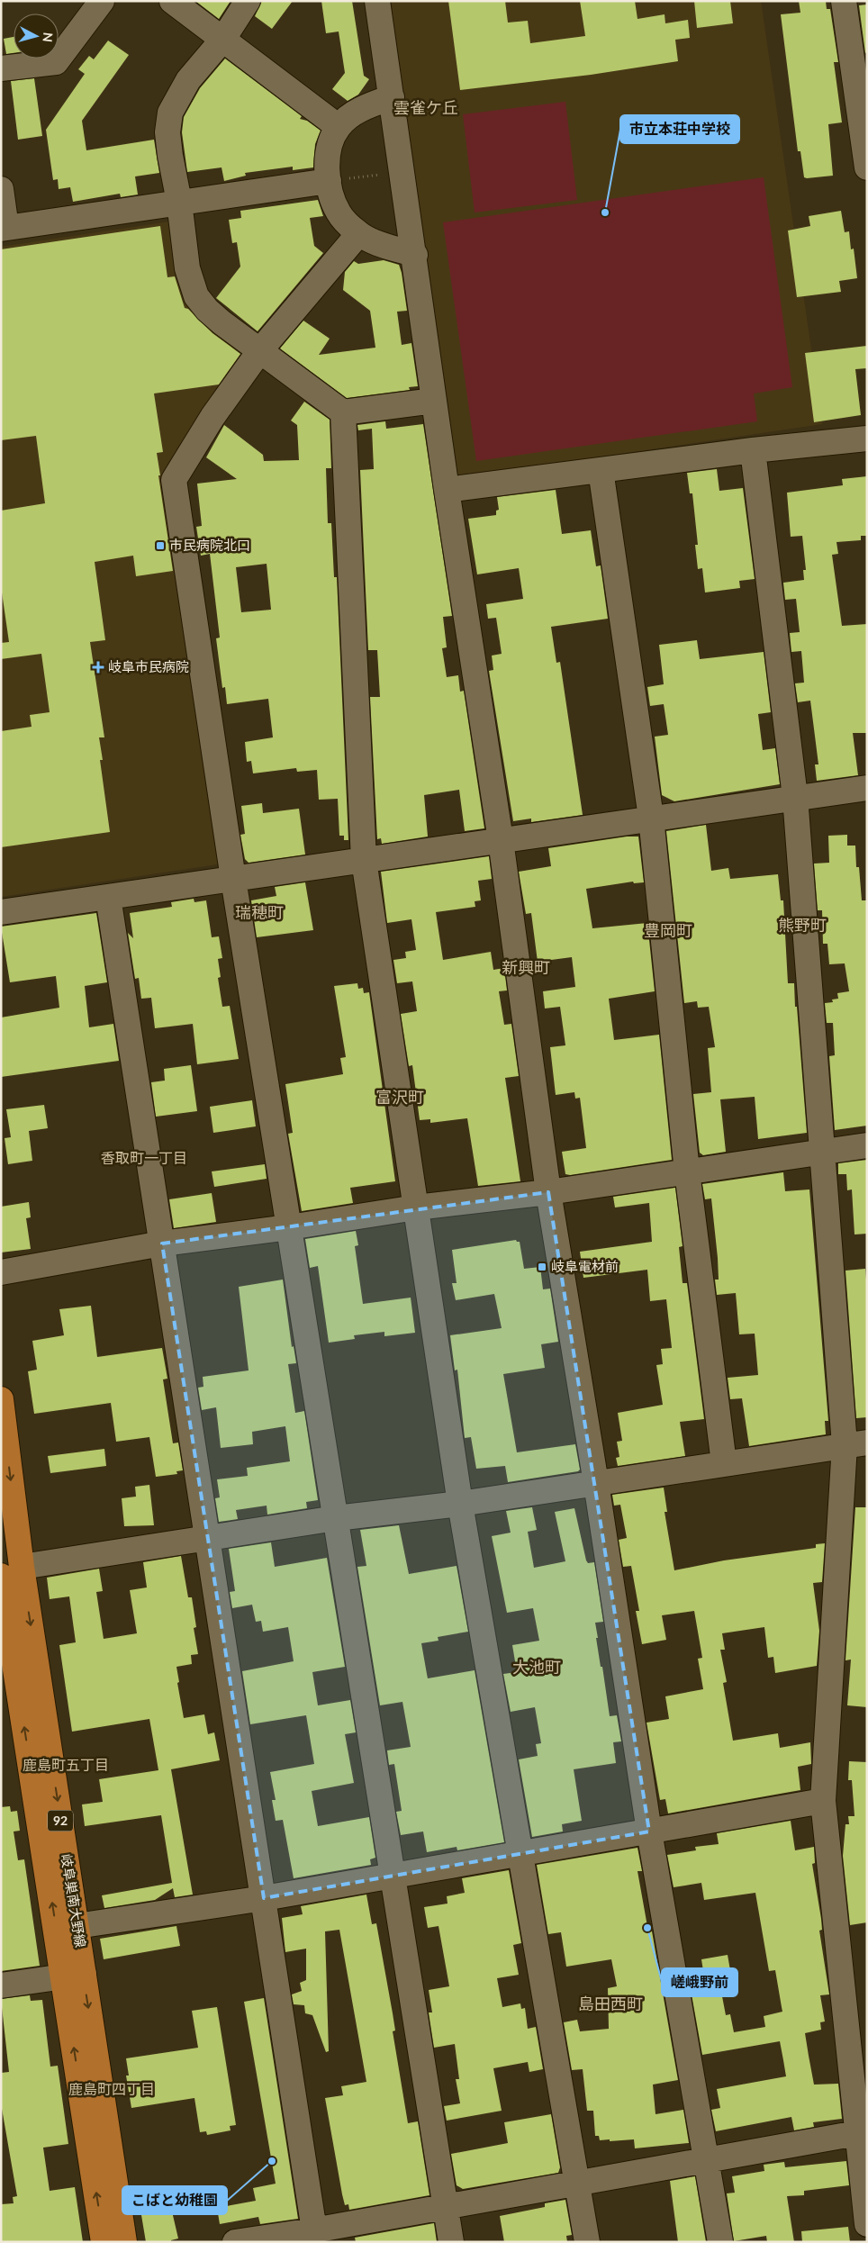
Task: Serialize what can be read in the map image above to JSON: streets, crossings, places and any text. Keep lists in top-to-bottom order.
{
  "streets": {
    "main road": ["92", "岐阜巣南大野線"]
  },
  "districts": [
    "雲雀ケ丘",
    "瑞穂町",
    "熊野町",
    "豊岡町",
    "新興町",
    "富沢町",
    "香取町一丁目",
    "大池町",
    "鹿島町五丁目",
    "島田西町",
    "鹿島町四丁目"
  ],
  "places": {
    "other": ["市立本荘中学校", "嵯峨野前", "こばと幼稚園"],
    "transit": ["市民病院北口", "岐阜電材前"],
    "health": ["岐阜市民病院"]
  },
  "north": "right"
}
